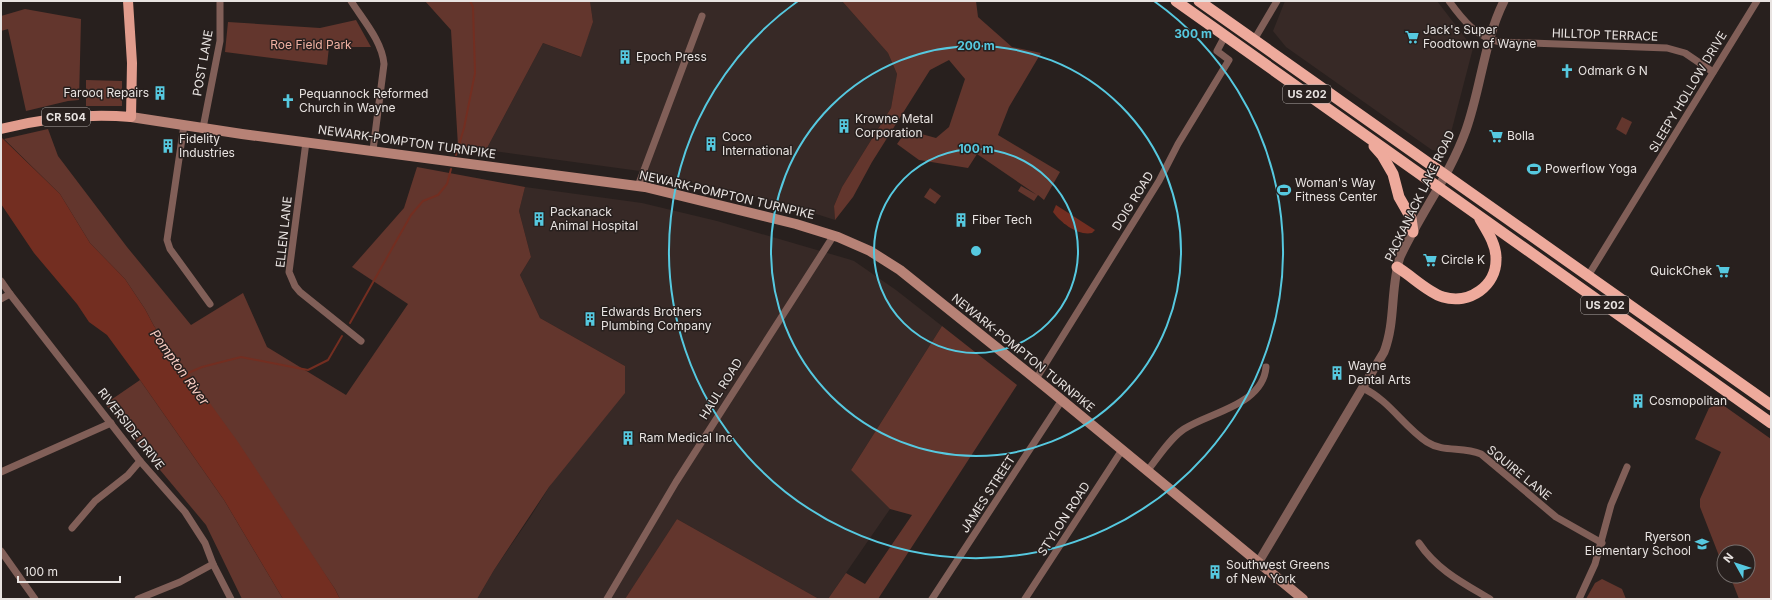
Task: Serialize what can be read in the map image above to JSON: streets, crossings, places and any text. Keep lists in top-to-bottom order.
{
  "streets": {
    "highway": ["US 202"],
    "main road": ["CR 504", "NEWARK-POMPTON TURNPIKE"],
    "street": [
      "HILLTOP TERRACE",
      "POST LANE",
      "SLEEPY HOLLOW DRIVE",
      "PACKANACK LAKE ROAD",
      "DOIG ROAD",
      "ELLEN LANE",
      "HAUL ROAD",
      "RIVERSIDE DRIVE",
      "SQUIRE LANE",
      "JAMES STREET",
      "STYLON ROAD"
    ]
  },
  "crossings": [
    ["HILLTOP TERRACE", "SLEEPY HOLLOW DRIVE"],
    ["HILLTOP TERRACE", "PACKANACK LAKE ROAD"],
    ["POST LANE", "NEWARK-POMPTON TURNPIKE"],
    ["SLEEPY HOLLOW DRIVE", "US 202"],
    ["US 202", "PACKANACK LAKE ROAD"],
    ["US 202", "DOIG ROAD"],
    ["NEWARK-POMPTON TURNPIKE", "PACKANACK LAKE ROAD"],
    ["NEWARK-POMPTON TURNPIKE", "DOIG ROAD"],
    ["NEWARK-POMPTON TURNPIKE", "ELLEN LANE"],
    ["NEWARK-POMPTON TURNPIKE", "HAUL ROAD"],
    ["NEWARK-POMPTON TURNPIKE", "JAMES STREET"],
    ["NEWARK-POMPTON TURNPIKE", "STYLON ROAD"],
    ["PACKANACK LAKE ROAD", "SQUIRE LANE"]
  ],
  "water": ["Pompton River"],
  "parks": ["Roe Field Park"],
  "places": {
    "supermarket": [
      "Jack's Super Foodtown of Wayne",
      "Bolla",
      "Circle K",
      "QuickChek"
    ],
    "building": [
      "Epoch Press",
      "Farooq Repairs",
      "Krowne Metal Corporation",
      "Coco International",
      "Fidelity Industries",
      "Packanack Animal Hospital",
      "Fiber Tech",
      "Edwards Brothers Plumbing Company",
      "Wayne Dental Arts",
      "Cosmopolitan",
      "Ram Medical Inc",
      "Southwest Greens of New York"
    ],
    "church": ["Odmark G N", "Pequannock Reformed Church in Wayne"],
    "sports": ["Powerflow Yoga", "Woman's Way Fitness Center"],
    "school or university": ["Ryerson Elementary School"]
  },
  "scale_bar": "100 m",
  "north": "top left",
  "rings": ["300 m", "200 m", "100 m"]
}
